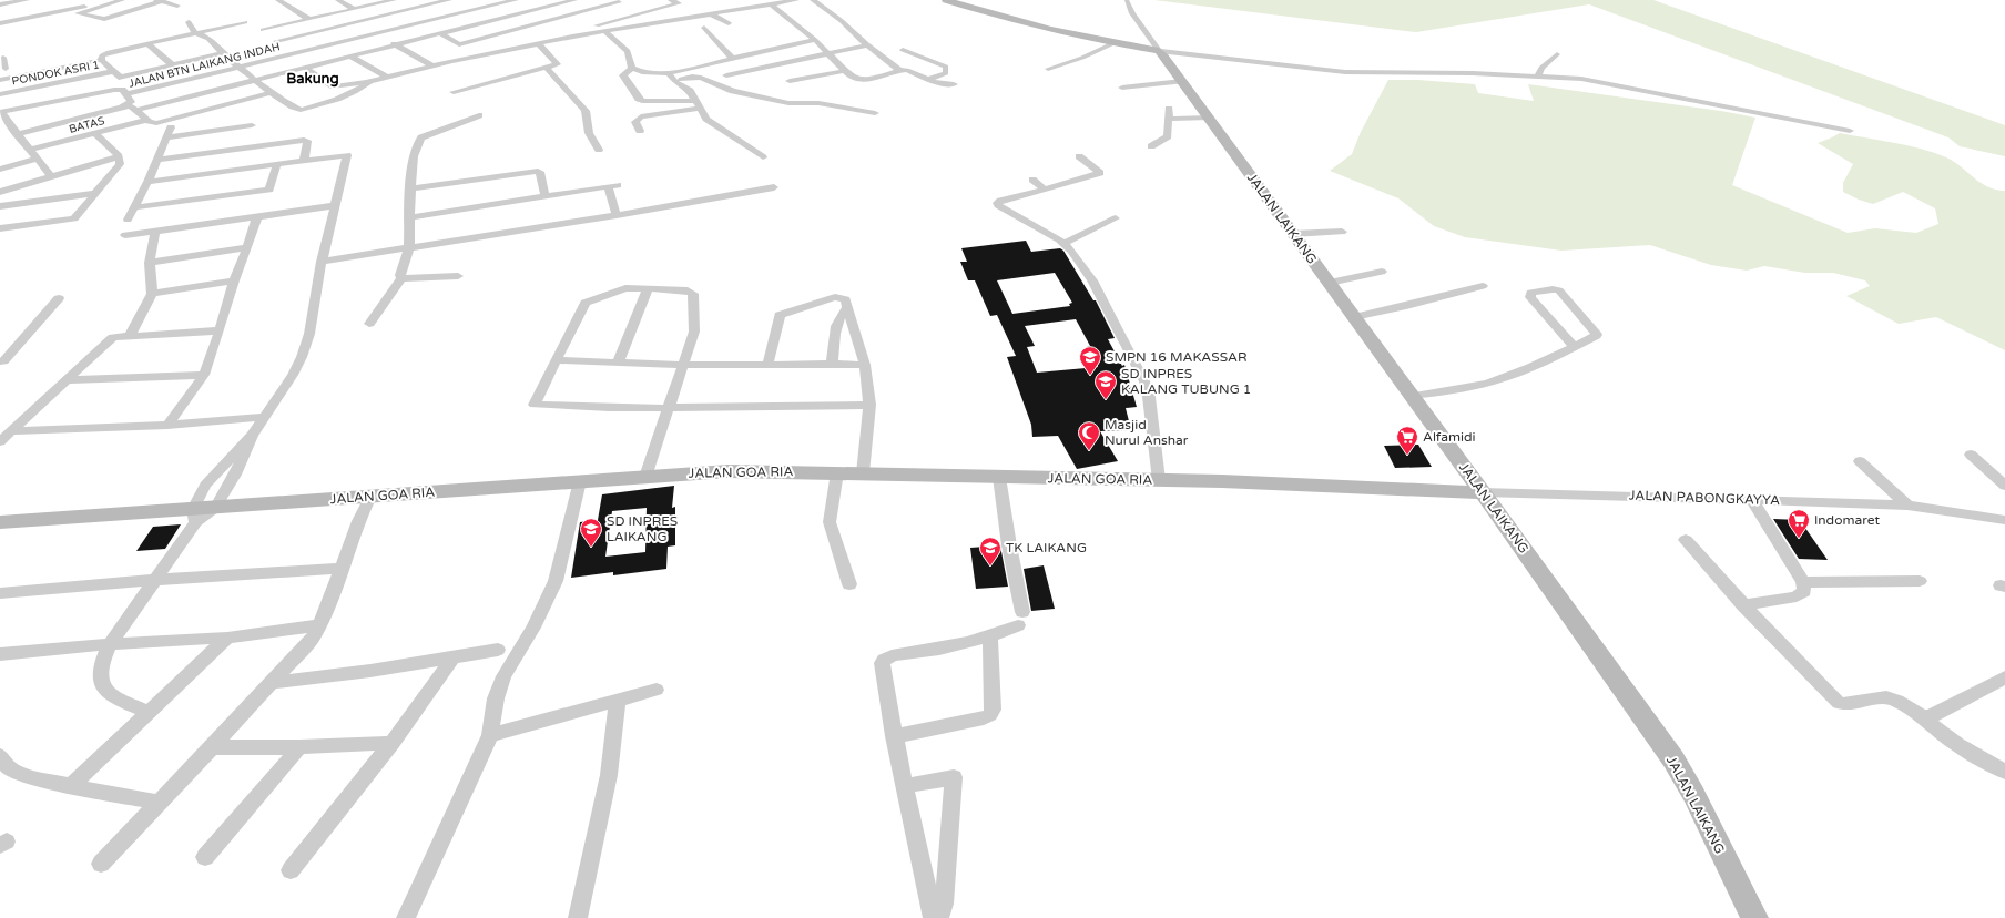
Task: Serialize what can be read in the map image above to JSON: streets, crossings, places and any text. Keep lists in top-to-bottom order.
{
  "streets": {
    "main road": ["JALAN LAIKANG", "JALAN GOA RIA"],
    "street": [
      "JALAN BTN LAIKANG INDAH",
      "PONDOK ASRI 1",
      "BATAS",
      "JALAN PABONGKAYYA"
    ]
  },
  "crossings": [
    ["JALAN LAIKANG", "JALAN GOA RIA"],
    ["JALAN LAIKANG", "JALAN PABONGKAYYA"],
    ["JALAN GOA RIA", "JALAN PABONGKAYYA"]
  ],
  "districts": ["Bakung"],
  "places": {
    "school or university": [
      "SMPN 16 MAKASSAR",
      "SD INPRES KALANG TUBUNG 1",
      "SD INPRES LAIKANG",
      "TK LAIKANG"
    ],
    "mosque": ["Masjid Nurul Anshar"],
    "supermarket": ["Alfamidi", "Indomaret"]
  }
}
